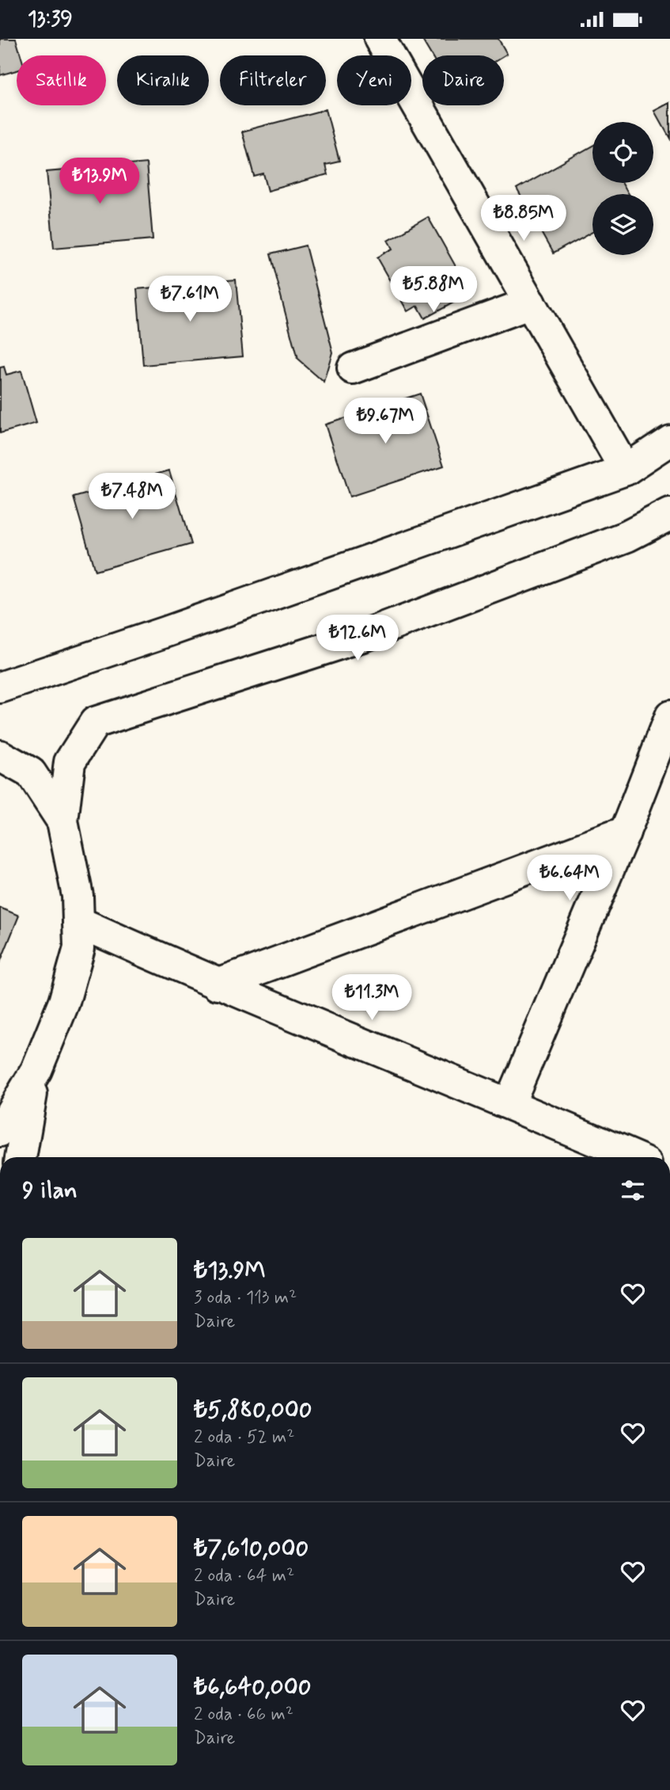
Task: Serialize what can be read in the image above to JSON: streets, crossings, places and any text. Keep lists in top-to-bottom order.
{
  "page": {
    "status": "13:39",
    "chip": [
      "Satılık",
      "Kiralık",
      "Filtreler",
      "Yeni",
      "Daire"
    ],
    "price": [
      "₺13.9M",
      "₺8.85M",
      "₺5.88M",
      "₺7.61M",
      "₺9.67M",
      "₺7.48M",
      "₺12.6M",
      "₺6.64M",
      "₺11.3M"
    ],
    "heading": "9 ilan",
    "list": [
      {
        "name": "₺13.9M",
        "note": "3 oda · 113 m² · Daire"
      },
      {
        "name": "₺5,880,000",
        "note": "2 oda · 52 m² · Daire"
      },
      {
        "name": "₺7,610,000",
        "note": "2 oda · 64 m² · Daire"
      },
      {
        "name": "₺6,640,000",
        "note": "2 oda · 66 m² · Daire"
      }
    ]
  }
}
